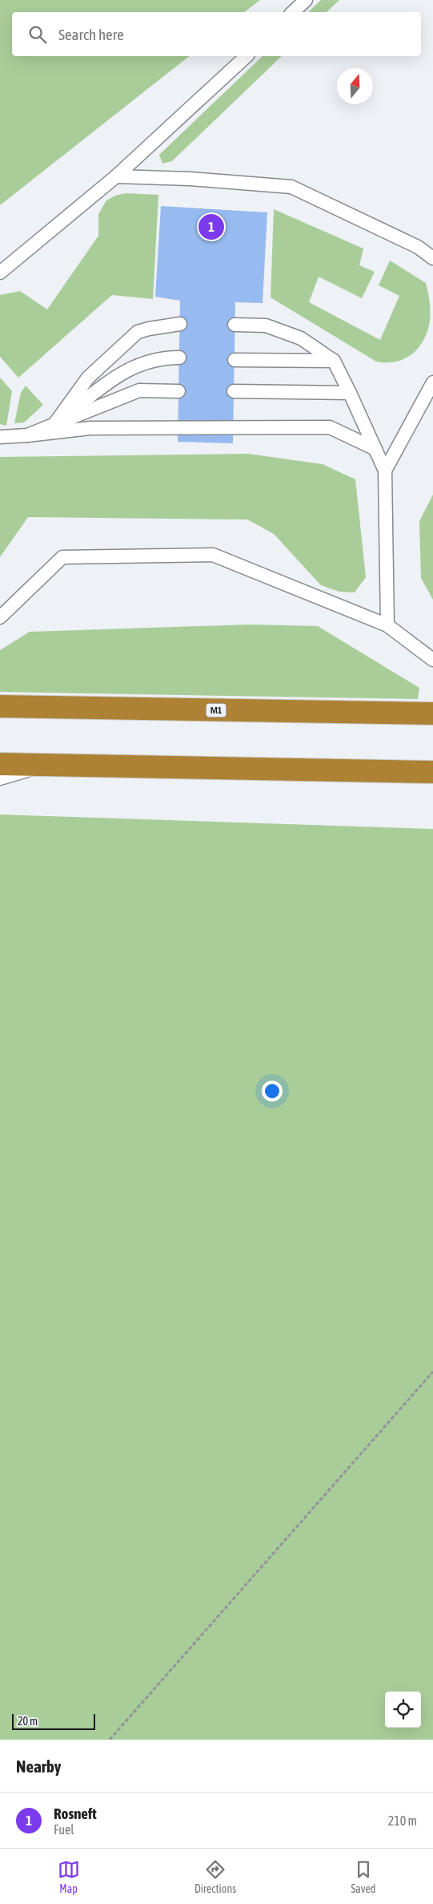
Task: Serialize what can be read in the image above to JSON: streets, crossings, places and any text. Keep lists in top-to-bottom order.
{
  "streets": {
    "highway": ["М1"]
  },
  "scale_bar": "20 m",
  "north": "top",
  "page": {
    "search": "Search here",
    "pins": "1",
    "scale": "20 m",
    "heading": "Nearby",
    "list": [
      {
        "mark": "1",
        "name": "Rosneft",
        "note": "Fuel",
        "value": "210 m"
      }
    ],
    "nav": ["Map", "Directions", "Saved"]
  }
}
